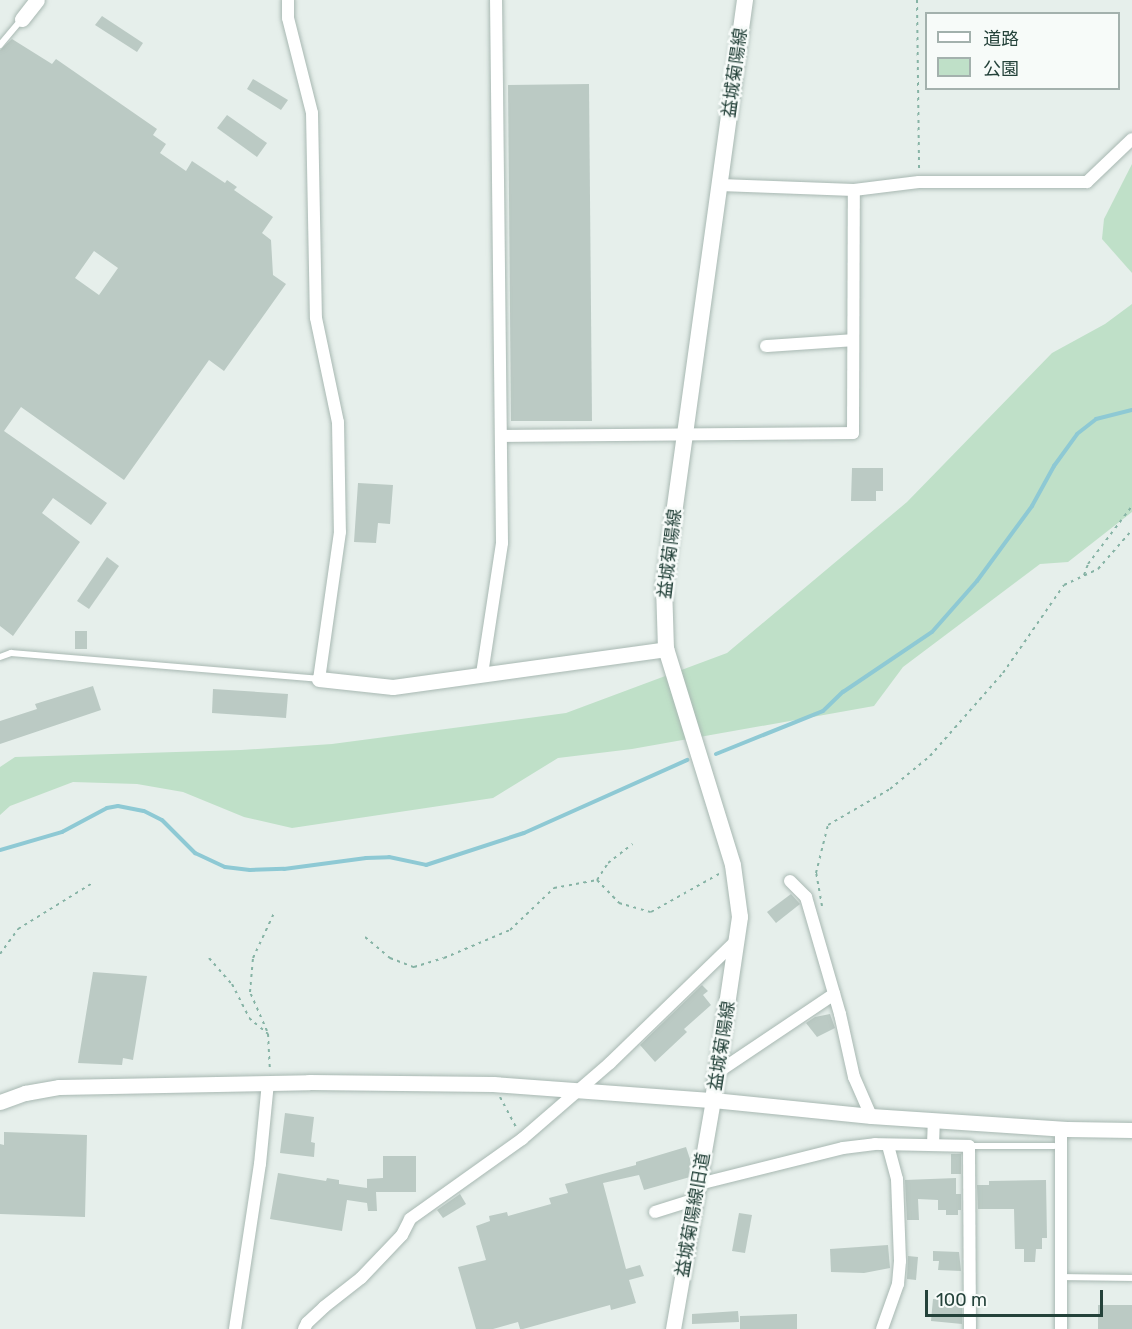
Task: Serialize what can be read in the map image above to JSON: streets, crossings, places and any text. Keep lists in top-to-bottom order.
{
  "streets": {
    "main road": ["益城菊陽線"],
    "street": ["益城菊陽線旧道"]
  },
  "crossings": [
    ["益城菊陽線", "益城菊陽線旧道"]
  ],
  "legend": ["道路", "公園"],
  "scale_bar": "100 m"
}
